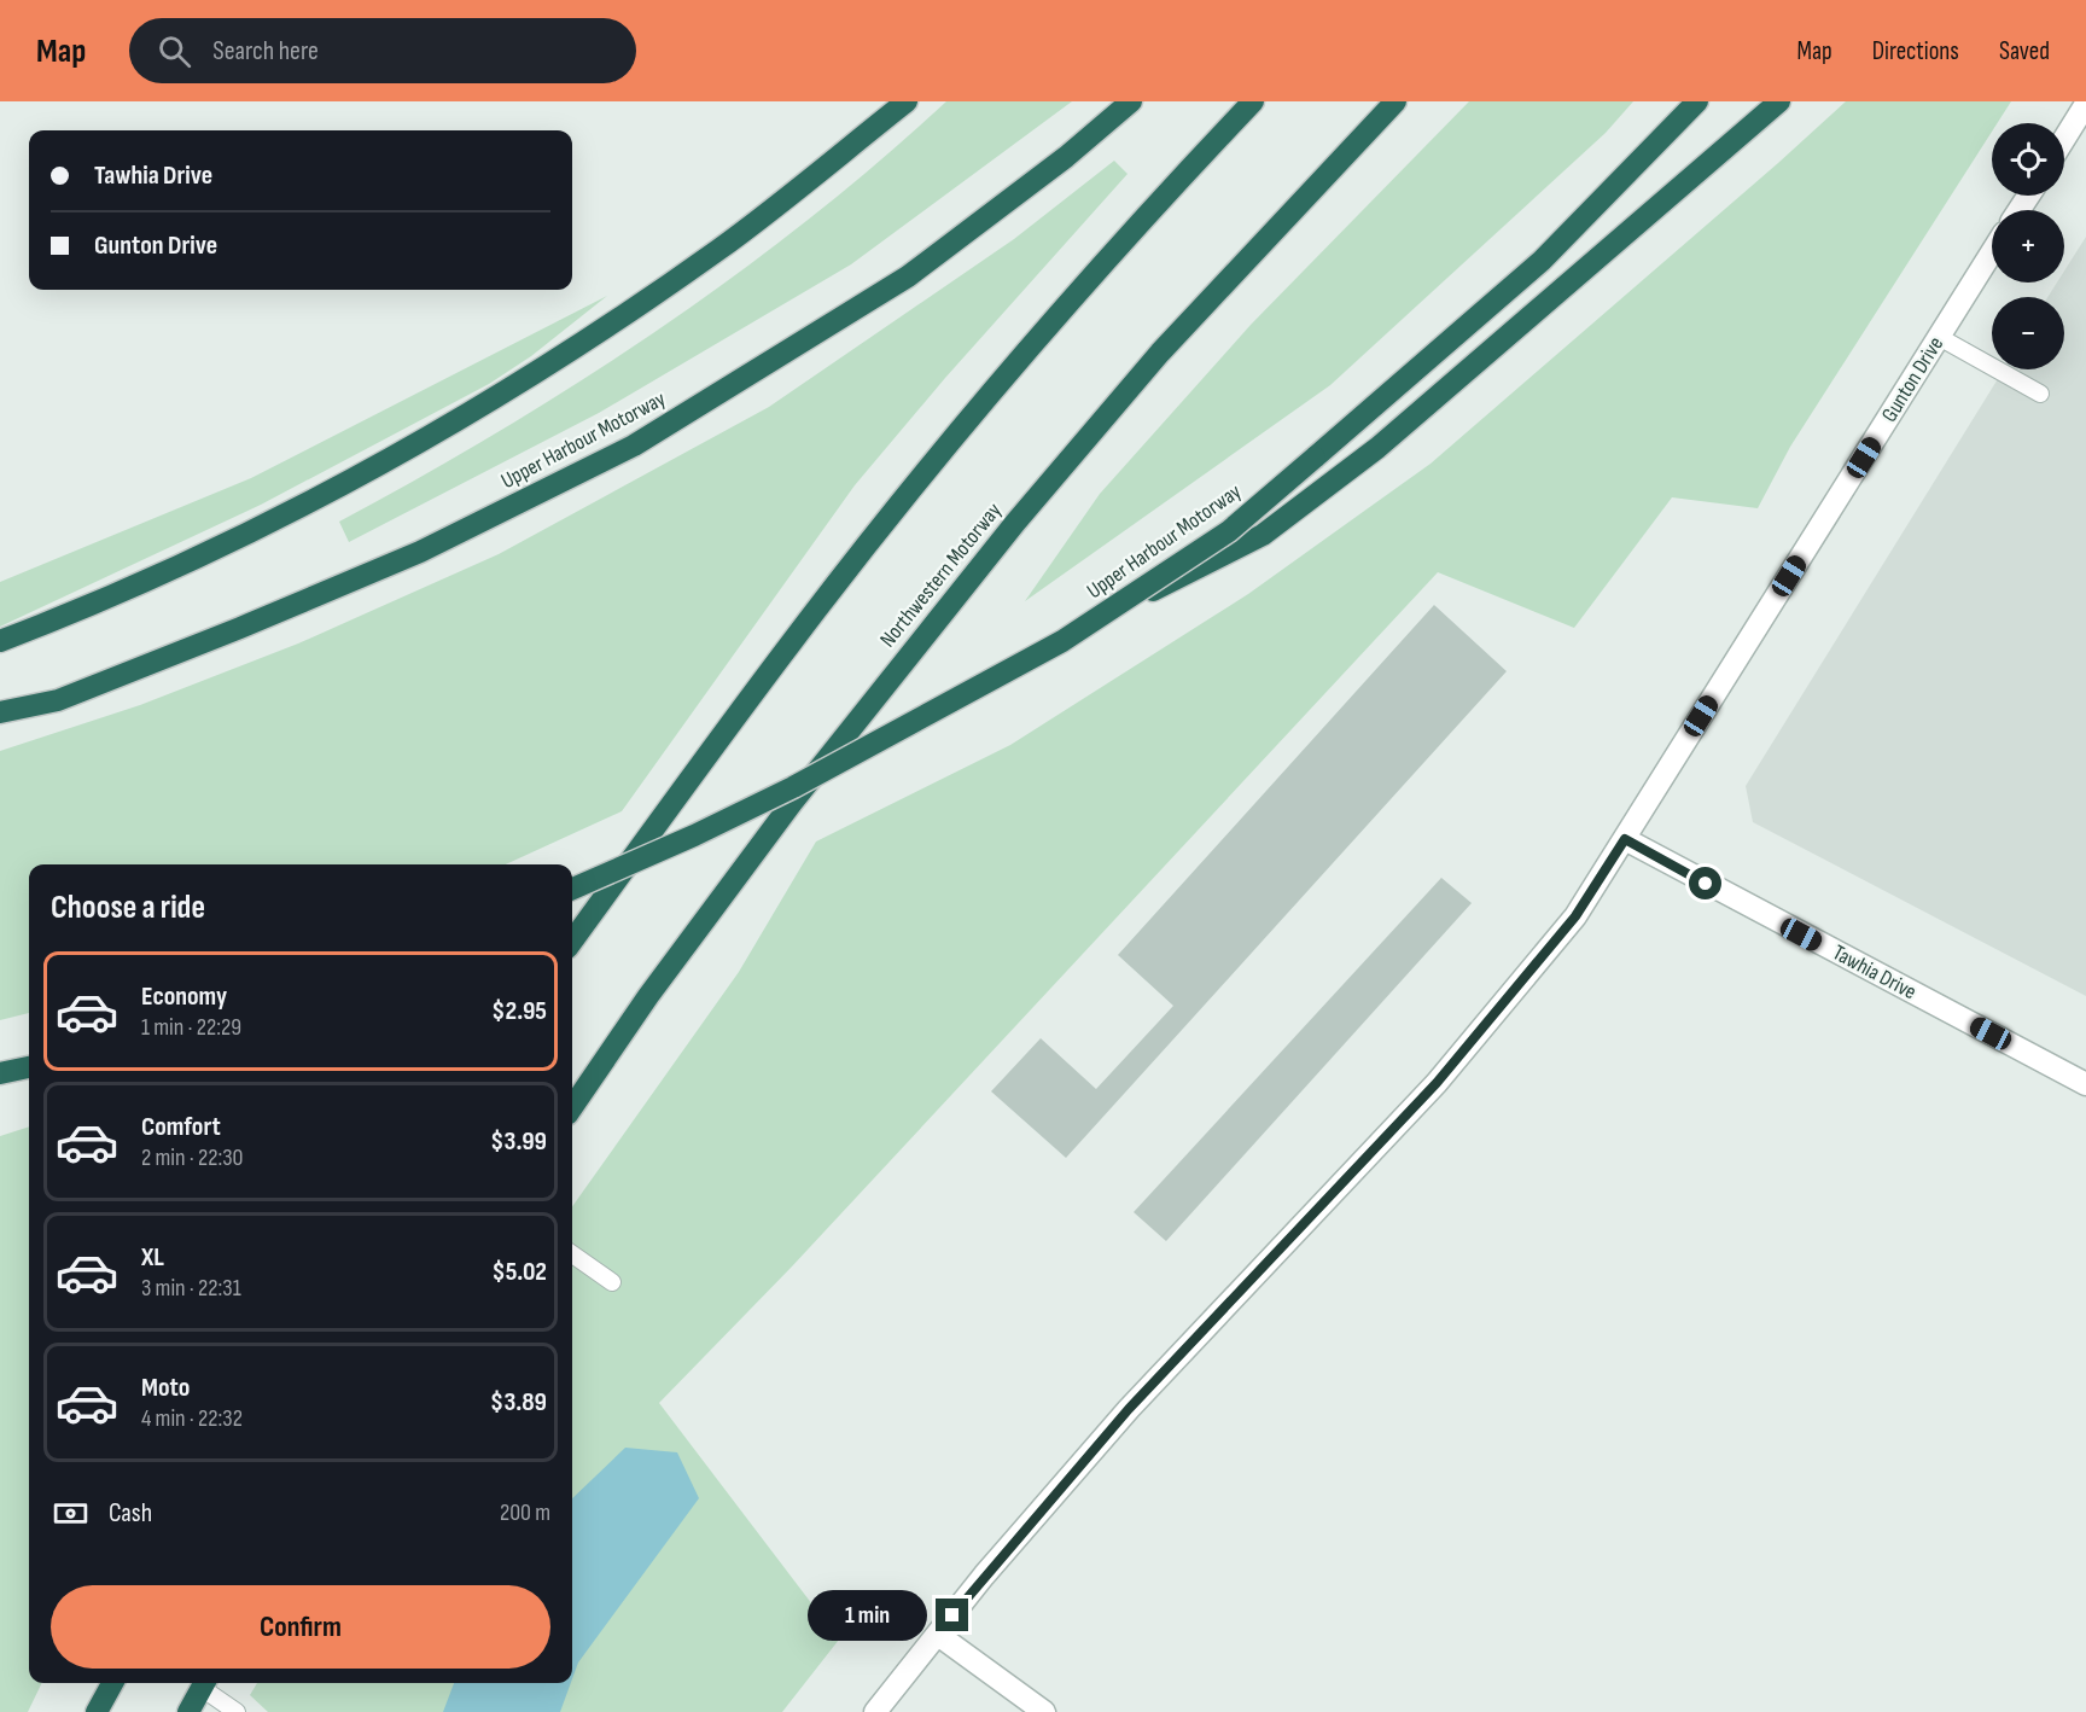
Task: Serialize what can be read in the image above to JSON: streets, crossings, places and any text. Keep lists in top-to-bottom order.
{
  "streets": {
    "highway": ["Upper Harbour Motorway", "Northwestern Motorway"],
    "street": ["Gunton Drive", "Tawhia Drive"]
  },
  "crossings": [
    ["Gunton Drive", "Tawhia Drive"]
  ],
  "page": {
    "header": "Map",
    "search": "Search here",
    "nav": ["Map", "Directions", "Saved"],
    "map_buttons": ["+", "−"],
    "banner": ["Tawhia Drive", "Gunton Drive"],
    "heading": "Choose a ride",
    "list": [
      {
        "name": "Economy",
        "note": "1 min · 22:29",
        "value": "$2.95"
      },
      {
        "name": "Comfort",
        "note": "2 min · 22:30",
        "value": "$3.99"
      },
      {
        "name": "XL",
        "note": "3 min · 22:31",
        "value": "$5.02"
      },
      {
        "name": "Moto",
        "note": "4 min · 22:32",
        "value": "$3.89"
      }
    ],
    "pay": ["Cash", "200 m"],
    "buttons": "Confirm",
    "bubble": "1 min"
  }
}
